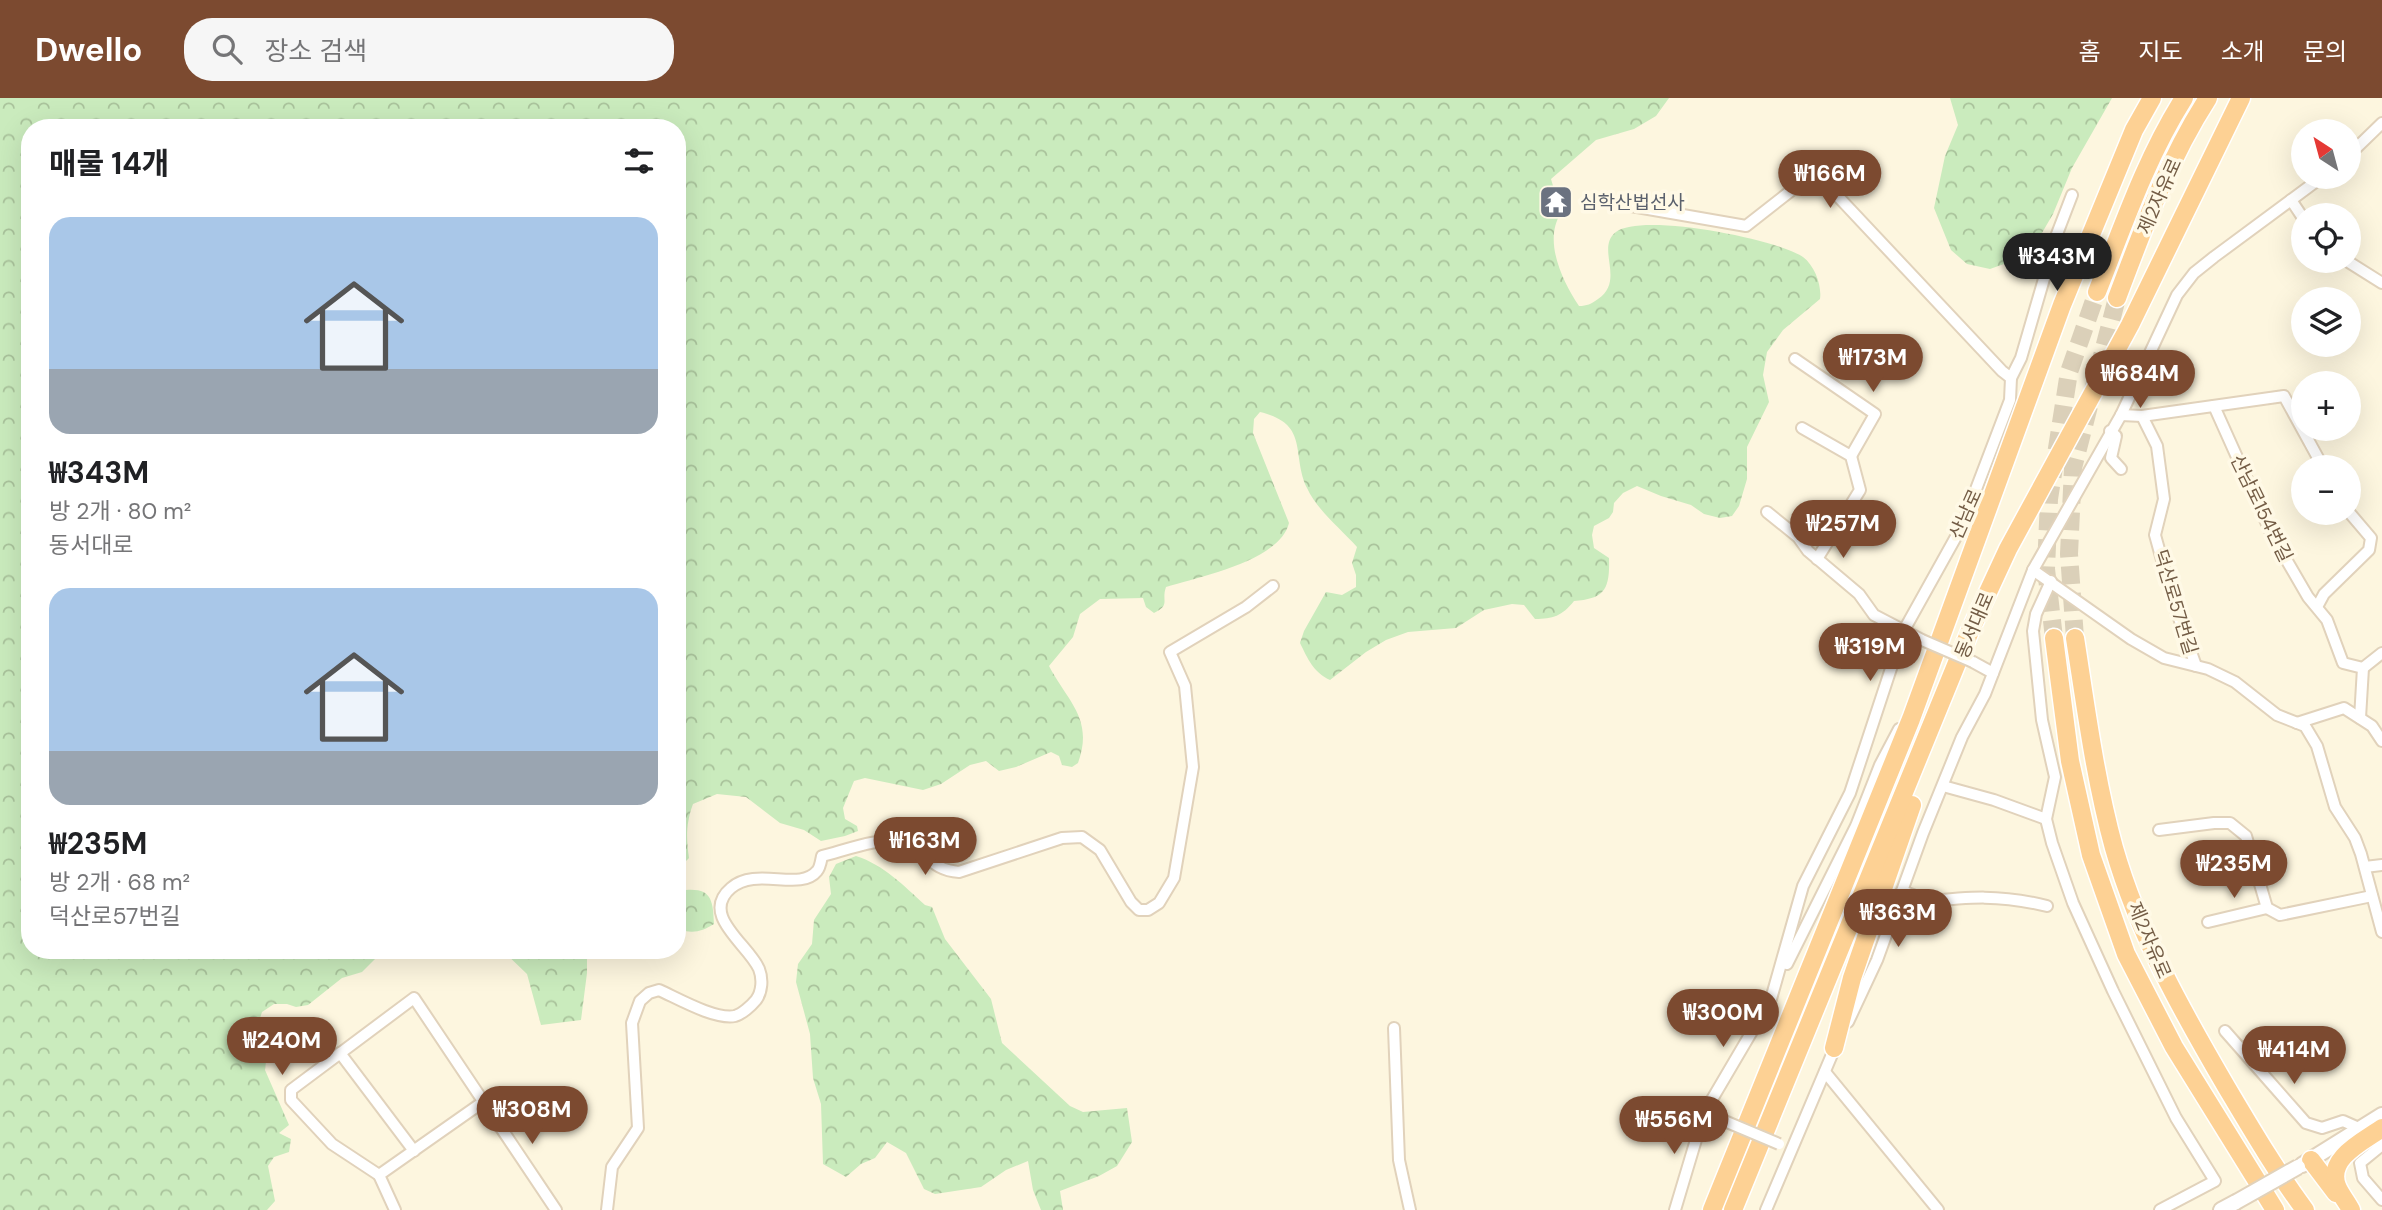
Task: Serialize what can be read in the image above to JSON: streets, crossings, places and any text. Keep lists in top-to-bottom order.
{
  "streets": {
    "highway": ["제2자유로", "동서대로"],
    "street": ["산남로154번길", "산남로", "덕산로57번길"]
  },
  "places": {
    "temple": ["심학산법선사"]
  },
  "north": "top left",
  "page": {
    "header": "Dwello",
    "search": "장소 검색",
    "nav": [
      "홈",
      "지도",
      "소개",
      "문의"
    ],
    "map_buttons": ["+", "−"],
    "heading": "매물 14개",
    "price": [
      "₩166M",
      "₩343M",
      "₩173M",
      "₩684M",
      "₩257M",
      "₩319M",
      "₩163M",
      "₩235M",
      "₩363M",
      "₩300M",
      "₩240M",
      "₩414M",
      "₩308M",
      "₩556M"
    ],
    "list": [
      {
        "name": "₩343M",
        "note": "방 2개 · 80 m² · 동서대로"
      },
      {
        "name": "₩235M",
        "note": "방 2개 · 68 m² · 덕산로57번길"
      }
    ]
  }
}
